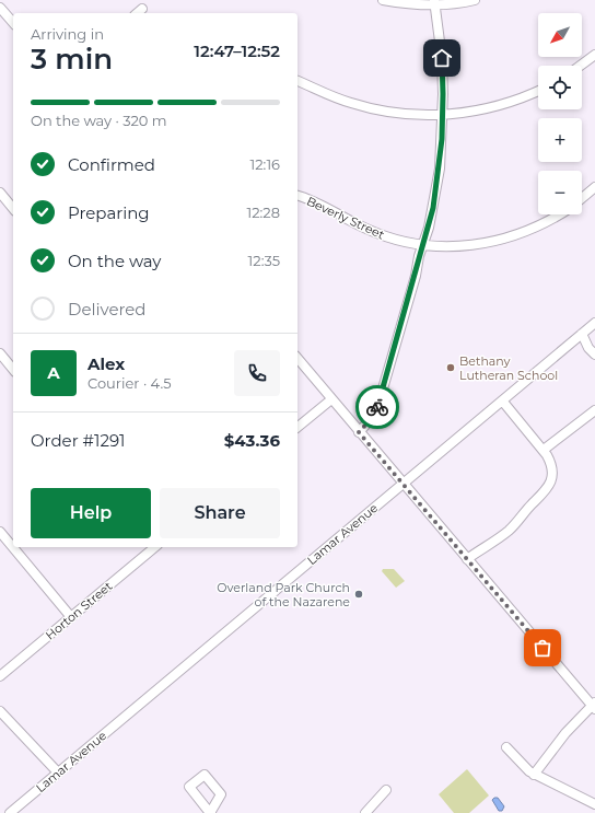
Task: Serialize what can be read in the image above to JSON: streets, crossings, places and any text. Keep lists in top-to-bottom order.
{
  "streets": {
    "street": ["Beverly Street", "Lamar Avenue", "Horton Street"]
  },
  "places": ["Bethany Lutheran School", "Overland Park Church of the Nazarene"],
  "north": "bottom left",
  "page": {
    "map_buttons": ["+", "−"],
    "heading": ["3 min", "Arriving in", "12:47–12:52"],
    "panel": [
      "Alex",
      "Courier · 4.5",
      "Order #1291",
      "$43.36"
    ],
    "bar": "On the way · 320 m",
    "list": [
      ["Confirmed", "12:16"],
      ["Preparing", "12:28"],
      ["On the way", "12:35"],
      "Delivered"
    ],
    "round": "A",
    "buttons": ["Help", "Share"]
  }
}
